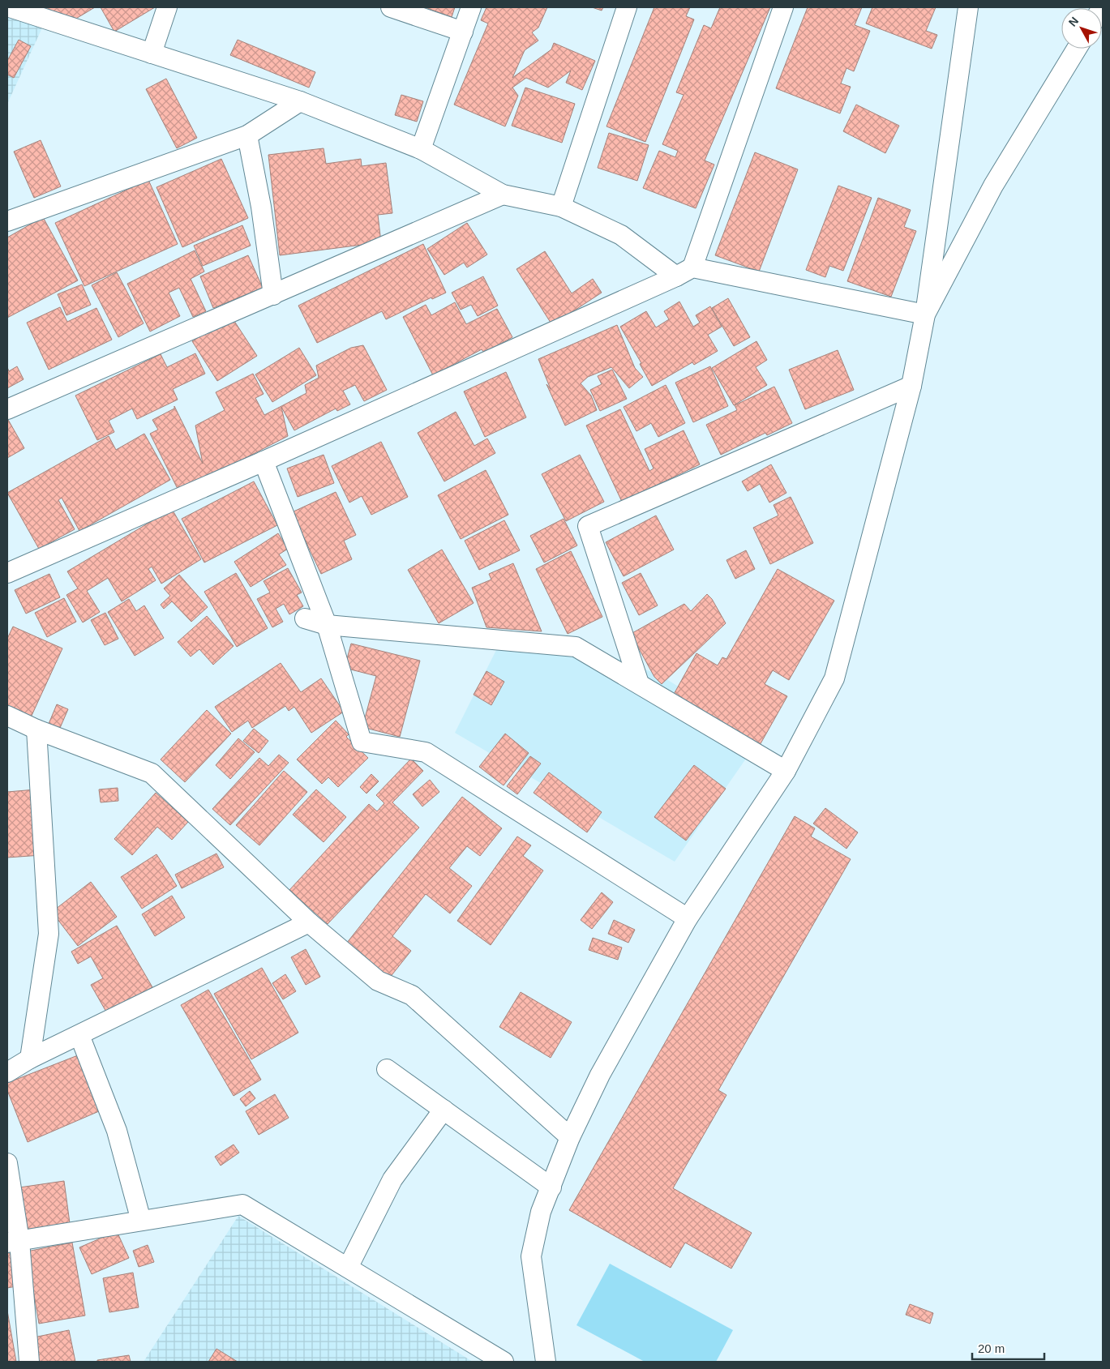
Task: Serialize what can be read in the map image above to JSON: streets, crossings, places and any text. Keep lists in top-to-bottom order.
{
  "scale_bar": "20 m",
  "north": "top left"
}
